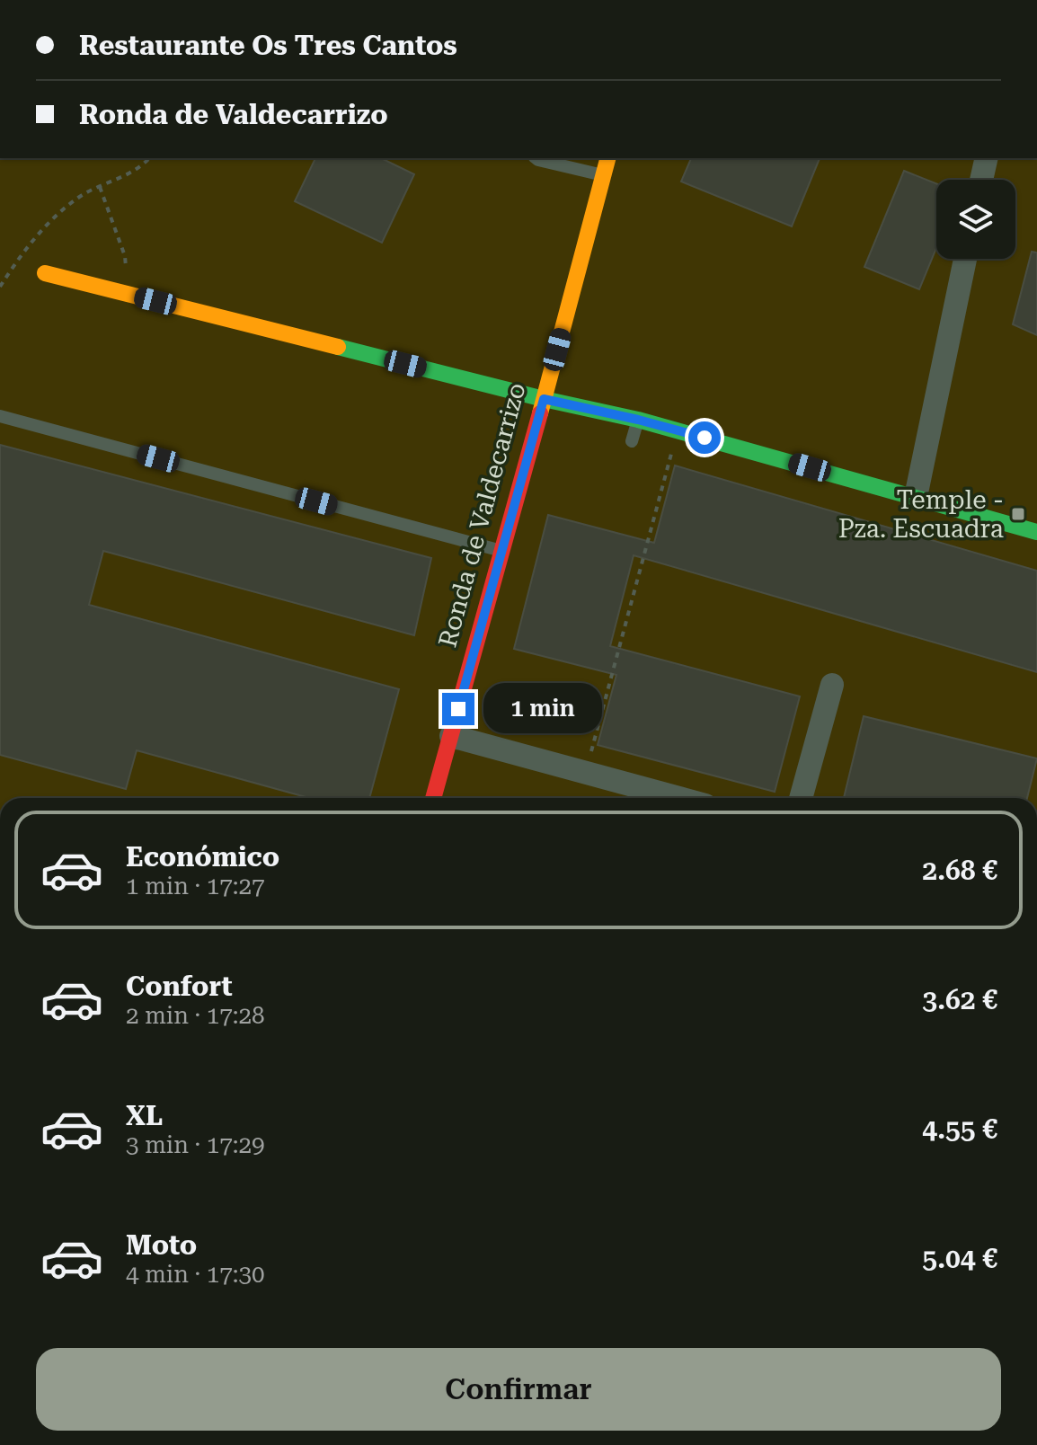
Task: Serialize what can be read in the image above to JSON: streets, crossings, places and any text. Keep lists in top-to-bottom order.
{
  "streets": {
    "street": ["Ronda de Valdecarrizo"]
  },
  "places": {
    "transit": ["Temple - Pza. Escuadra"]
  },
  "page": {
    "banner": ["Restaurante Os Tres Cantos", "Ronda de Valdecarrizo"],
    "bubble": "1 min",
    "list": [
      {
        "name": "Económico",
        "note": "1 min · 17:27",
        "value": "2.68 €"
      },
      {
        "name": "Confort",
        "note": "2 min · 17:28",
        "value": "3.62 €"
      },
      {
        "name": "XL",
        "note": "3 min · 17:29",
        "value": "4.55 €"
      },
      {
        "name": "Moto",
        "note": "4 min · 17:30",
        "value": "5.04 €"
      }
    ],
    "buttons": "Confirmar"
  }
}
